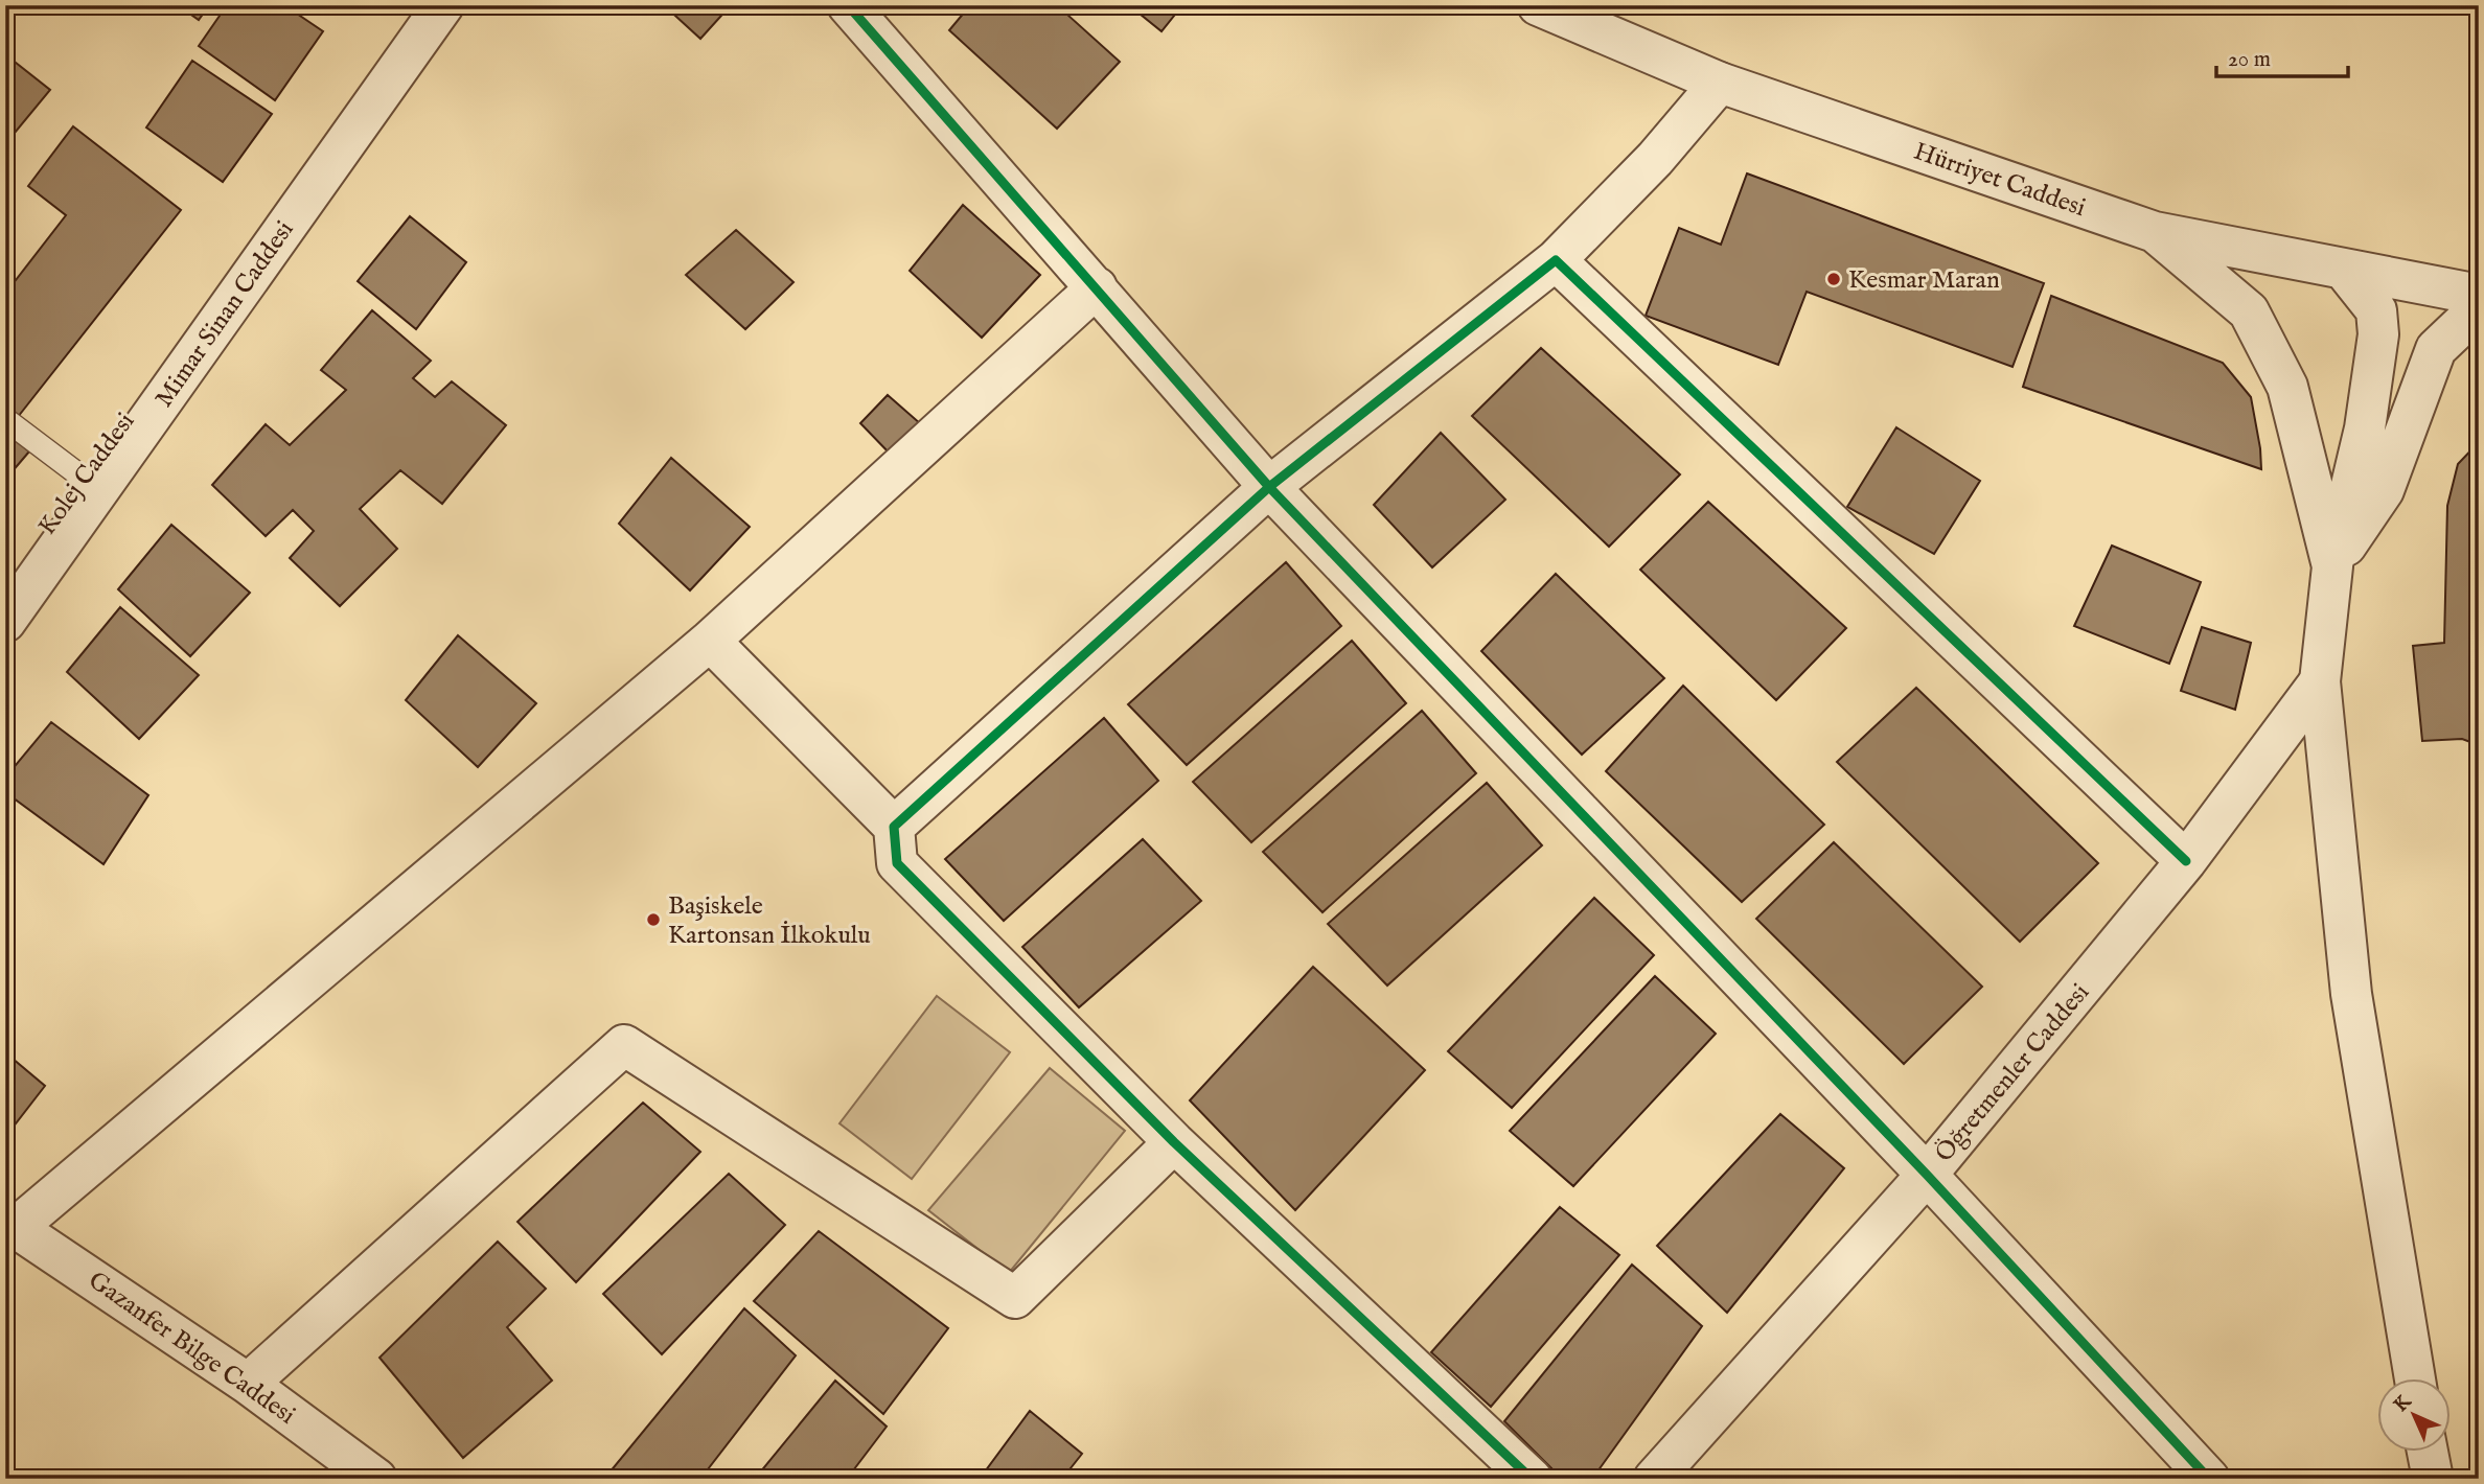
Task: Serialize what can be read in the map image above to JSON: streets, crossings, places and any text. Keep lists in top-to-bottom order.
{
  "streets": {
    "street": [
      "Hürriyet Caddesi",
      "Mimar Sinan Caddesi",
      "Kolej Caddesi",
      "Öğretmenler Caddesi",
      "Gazanfer Bilge Caddesi"
    ]
  },
  "crossings": [
    ["Mimar Sinan Caddesi", "Kolej Caddesi"]
  ],
  "places": ["Kesmar Maran", "Başiskele Kartonsan İlkokulu"],
  "scale_bar": "20 m",
  "north": "top left"
}
